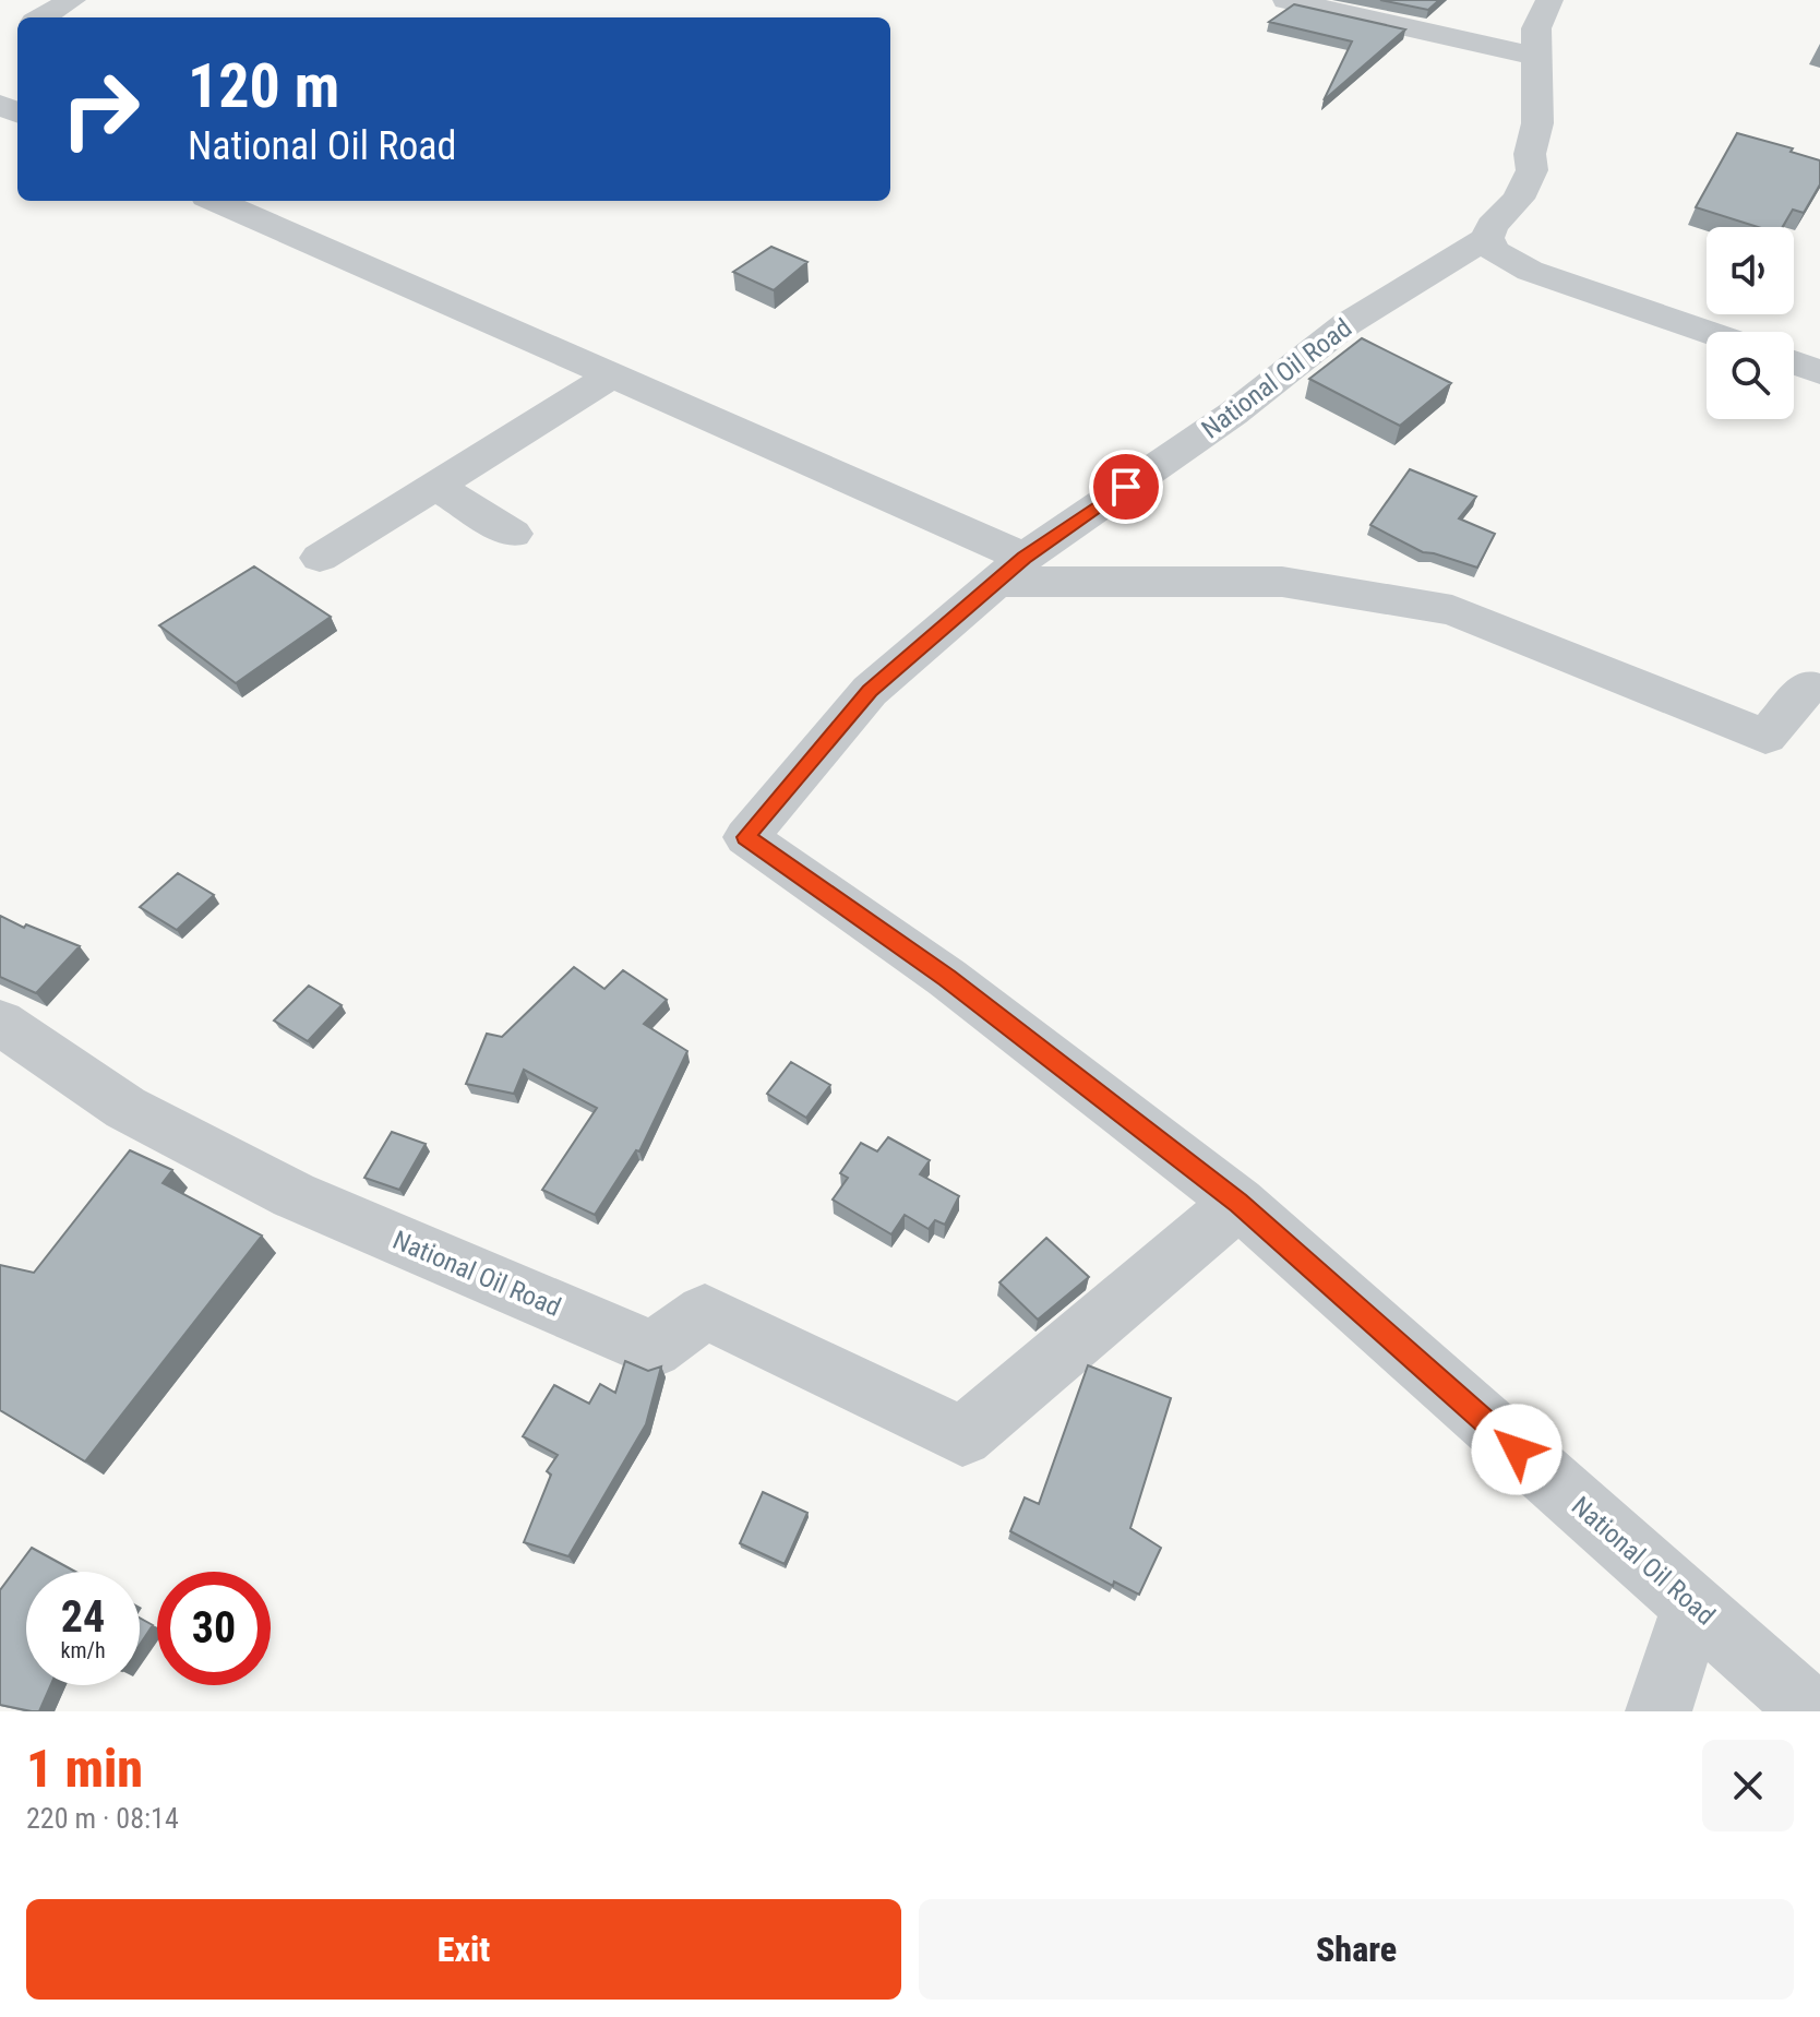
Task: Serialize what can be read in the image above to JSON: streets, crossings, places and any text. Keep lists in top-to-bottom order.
{
  "streets": {
    "street": ["National Oil Road"]
  },
  "page": {
    "turn": ["120 m", "National Oil Road"],
    "speed": "24 km/h",
    "limit": "30",
    "heading": ["1 min", "220 m · 08:14"],
    "buttons": ["Exit", "Share"]
  }
}
